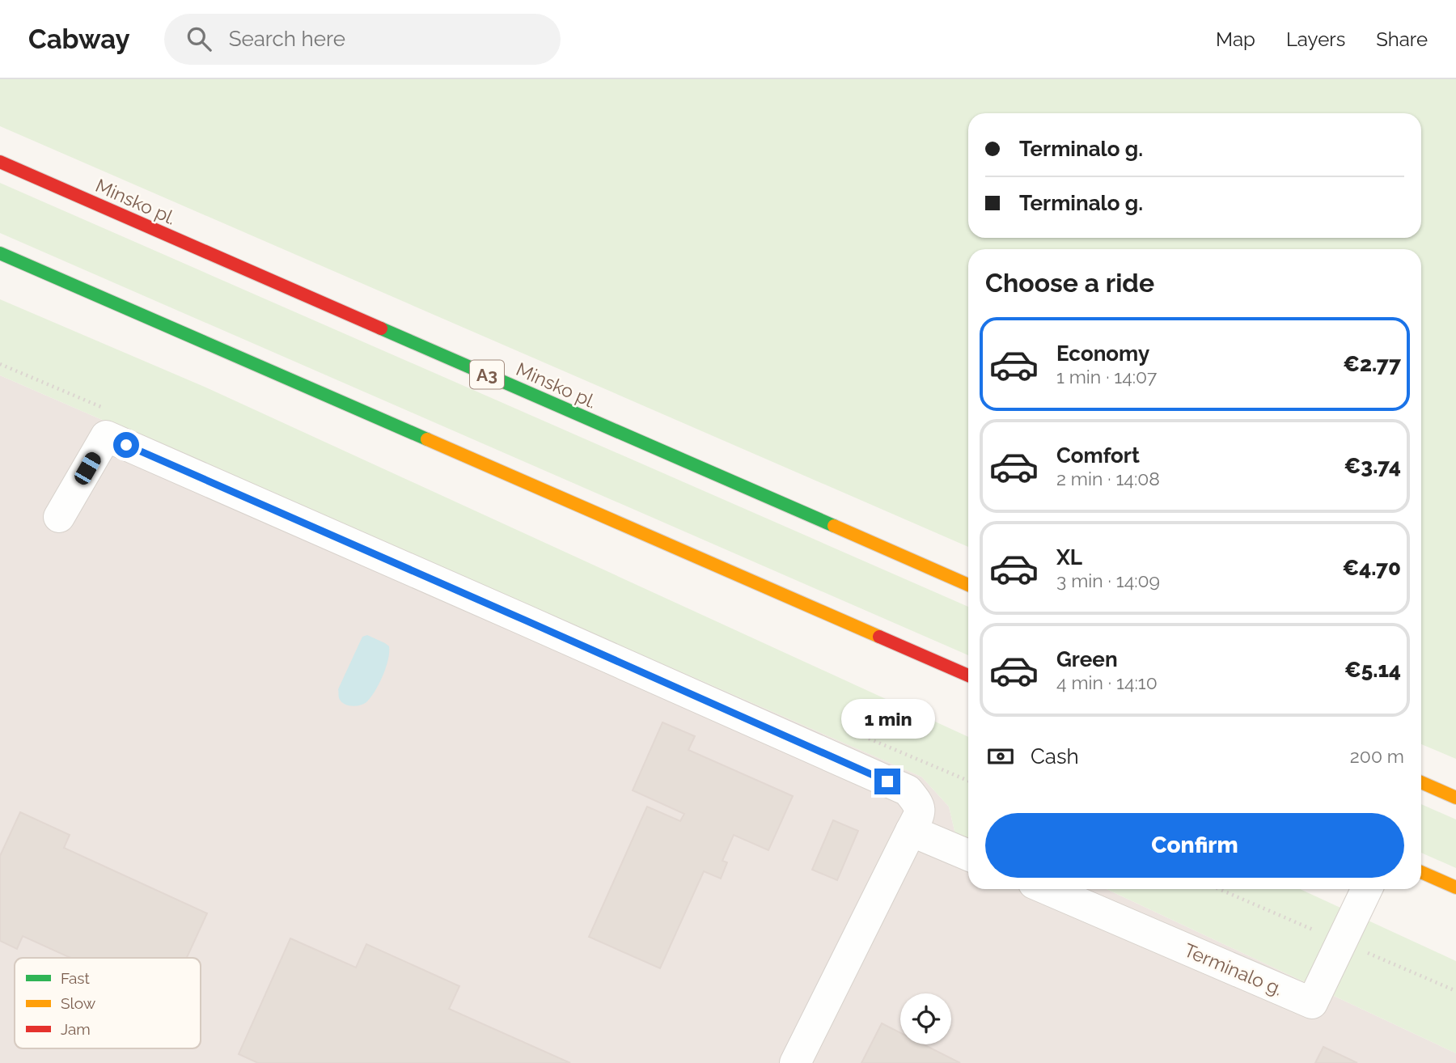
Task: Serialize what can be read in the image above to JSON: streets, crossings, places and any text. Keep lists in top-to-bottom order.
{
  "streets": {
    "highway": ["Minsko pl.", "A3"],
    "street": ["Terminalo g."]
  },
  "legend": ["Fast", "Slow", "Jam"],
  "page": {
    "header": "Cabway",
    "search": "Search here",
    "nav": ["Map", "Layers", "Share"],
    "banner": ["Terminalo g.", "Terminalo g."],
    "heading": "Choose a ride",
    "list": [
      {
        "name": "Economy",
        "note": "1 min · 14:07",
        "value": "€2.77"
      },
      {
        "name": "Comfort",
        "note": "2 min · 14:08",
        "value": "€3.74"
      },
      {
        "name": "XL",
        "note": "3 min · 14:09",
        "value": "€4.70"
      },
      {
        "name": "Green",
        "note": "4 min · 14:10",
        "value": "€5.14"
      }
    ],
    "bubble": "1 min",
    "pay": ["Cash", "200 m"],
    "buttons": "Confirm"
  }
}
